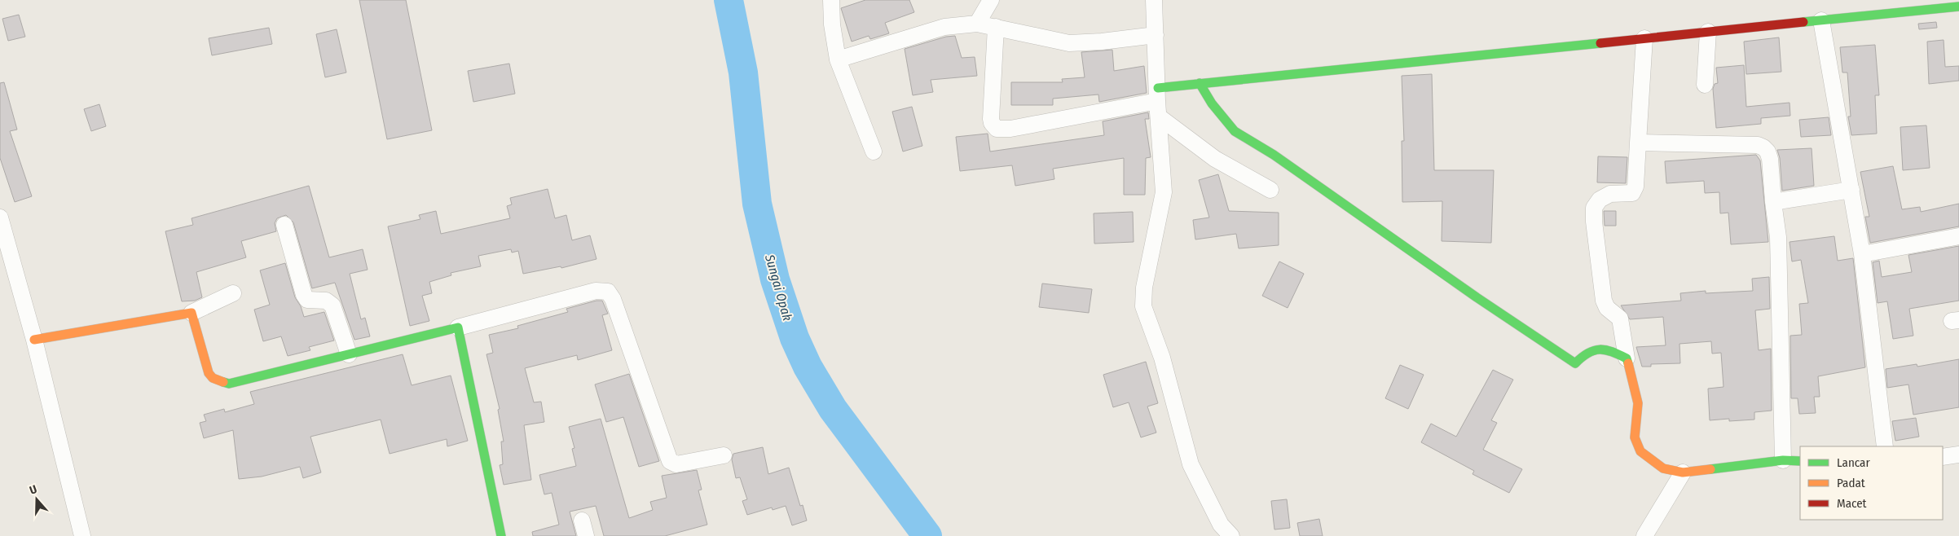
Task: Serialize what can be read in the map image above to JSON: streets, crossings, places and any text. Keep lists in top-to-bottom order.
{
  "water": ["Sungai Opak"],
  "legend": ["Lancar", "Padat", "Macet"],
  "north": "top"
}
